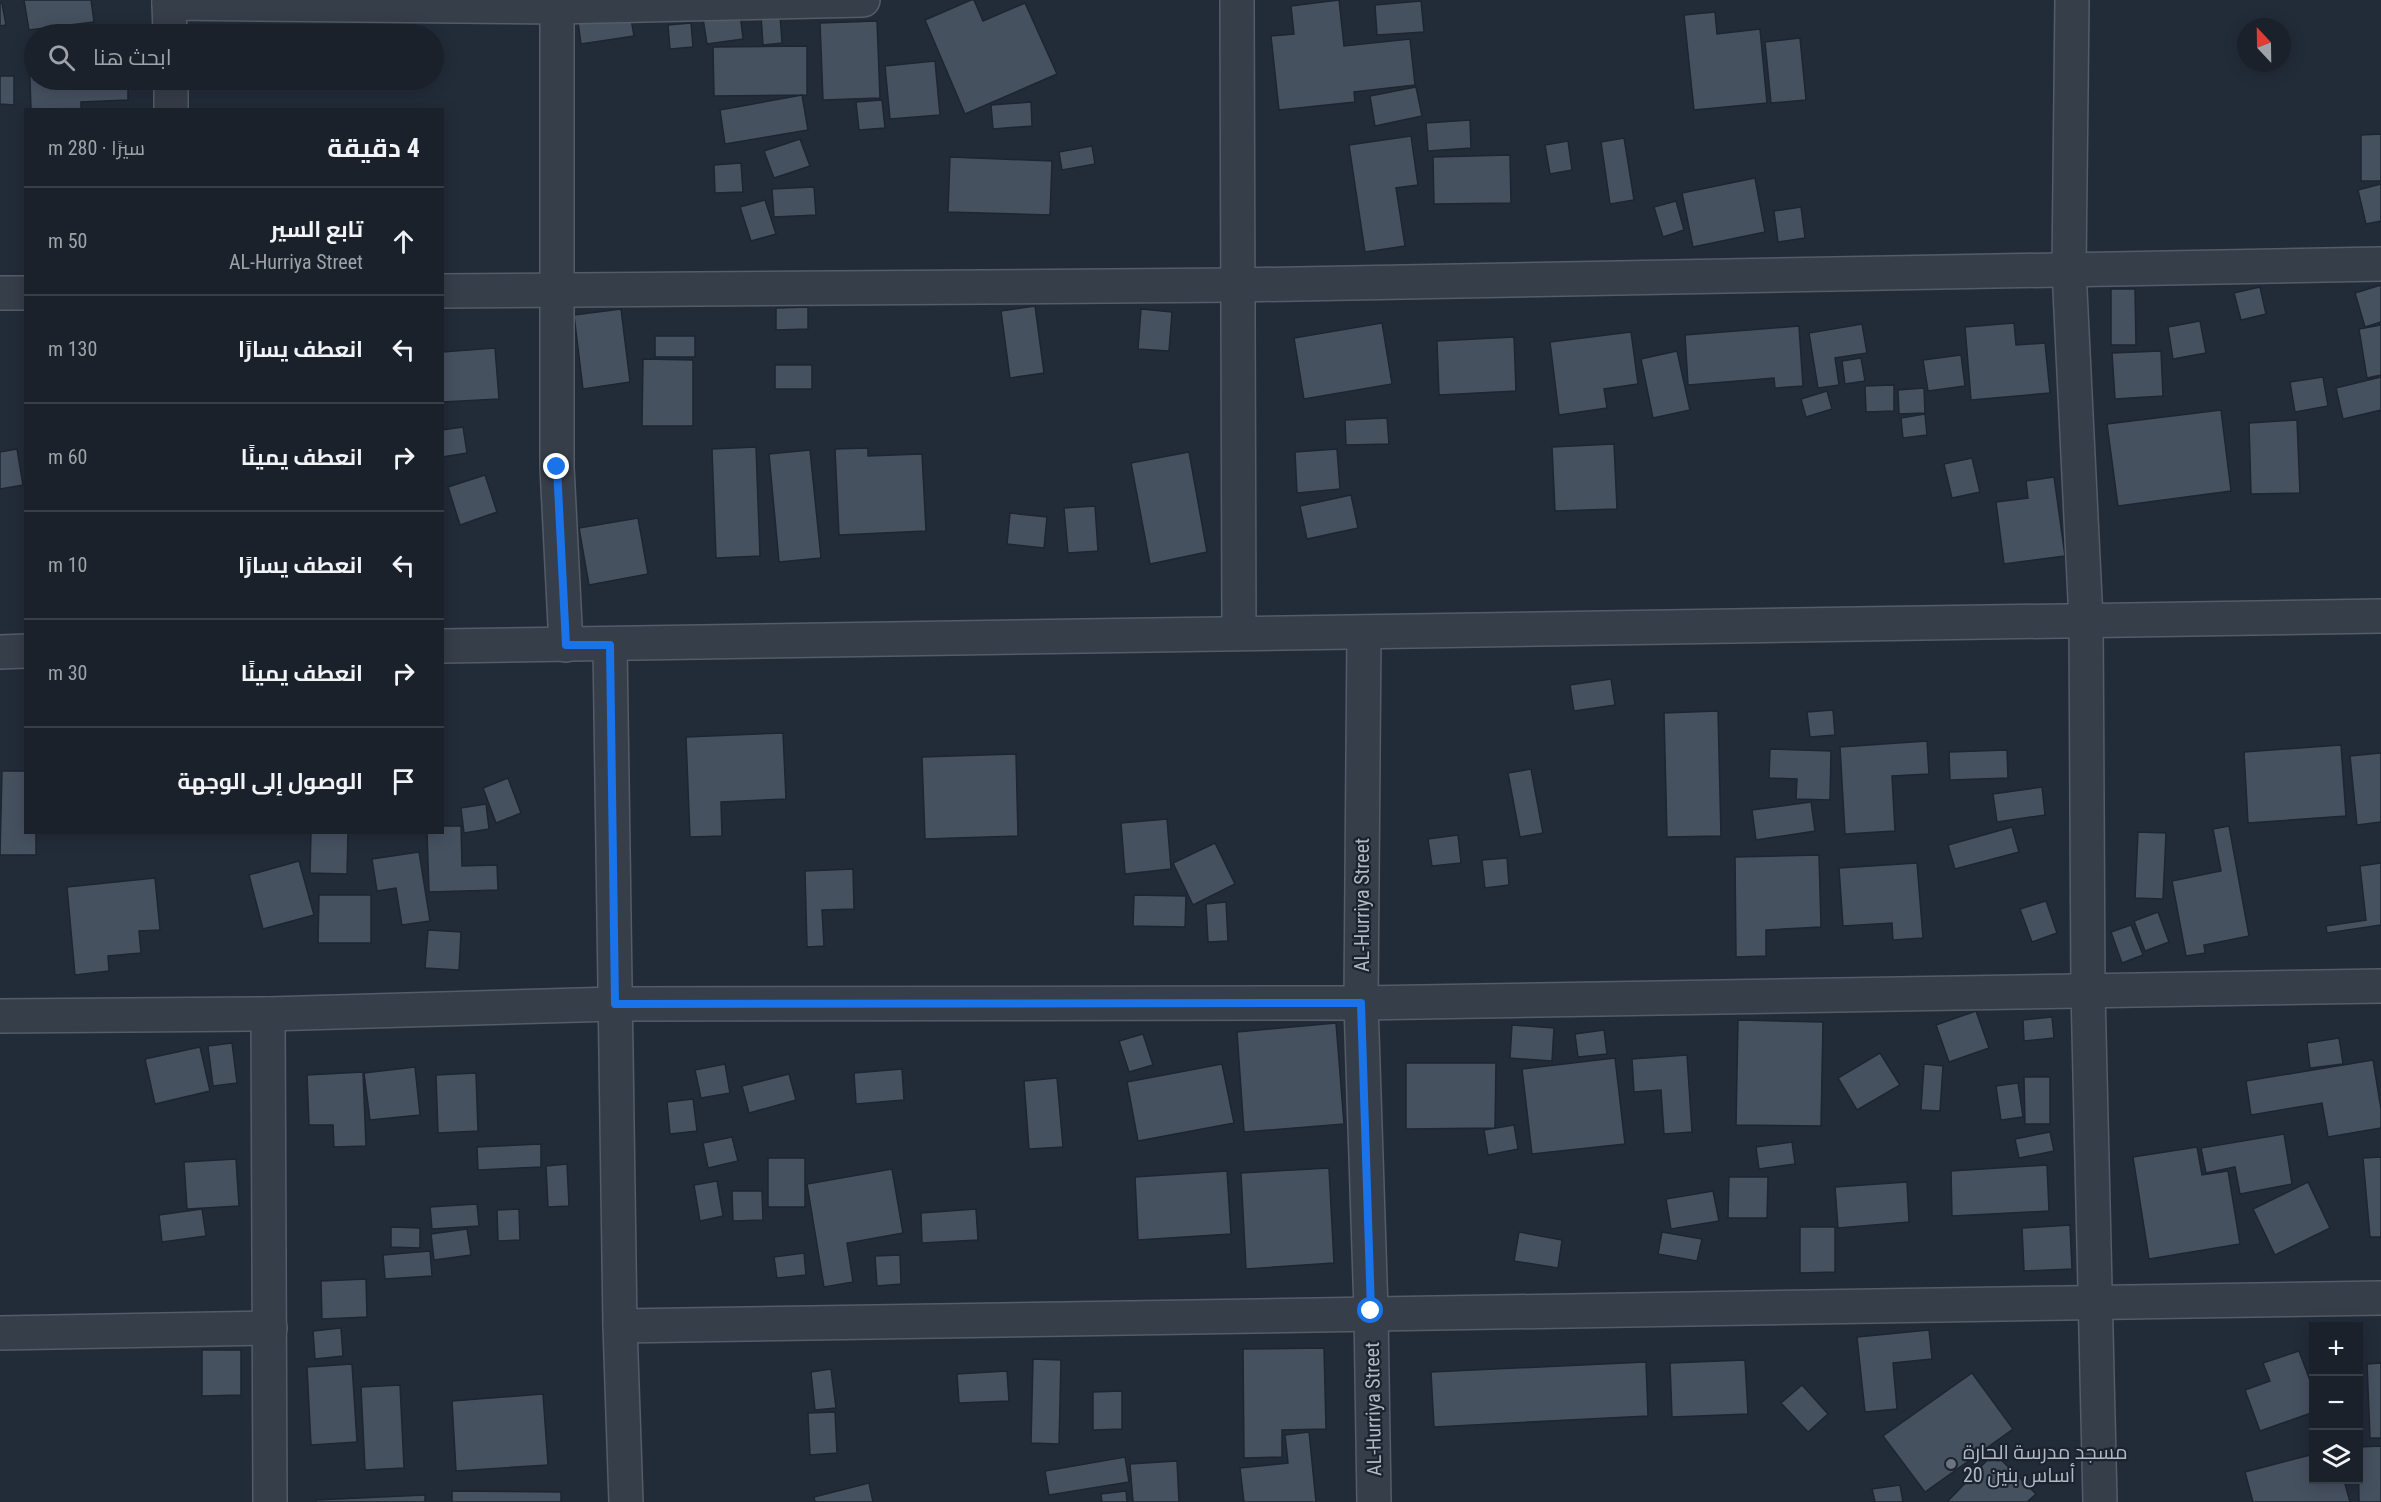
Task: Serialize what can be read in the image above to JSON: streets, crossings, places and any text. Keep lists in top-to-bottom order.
{
  "streets": {
    "street": ["AL-Hurriya Street"]
  },
  "places": ["مسجد مدرسة الحارة 20 أساس بنين"],
  "north": "top",
  "page": {
    "search": "ابحث هنا",
    "heading": ["4 دقيقة", "سيرًا · 280 m"],
    "list": [
      ["تابع السير", "AL-Hurriya Street", "50 m"],
      ["انعطف يسارًا", "130 m"],
      ["انعطف يمينًا", "60 m"],
      ["انعطف يسارًا", "10 m"],
      ["انعطف يمينًا", "30 m"],
      "الوصول إلى الوجهة"
    ],
    "map_buttons": ["+", "−"]
  }
}
